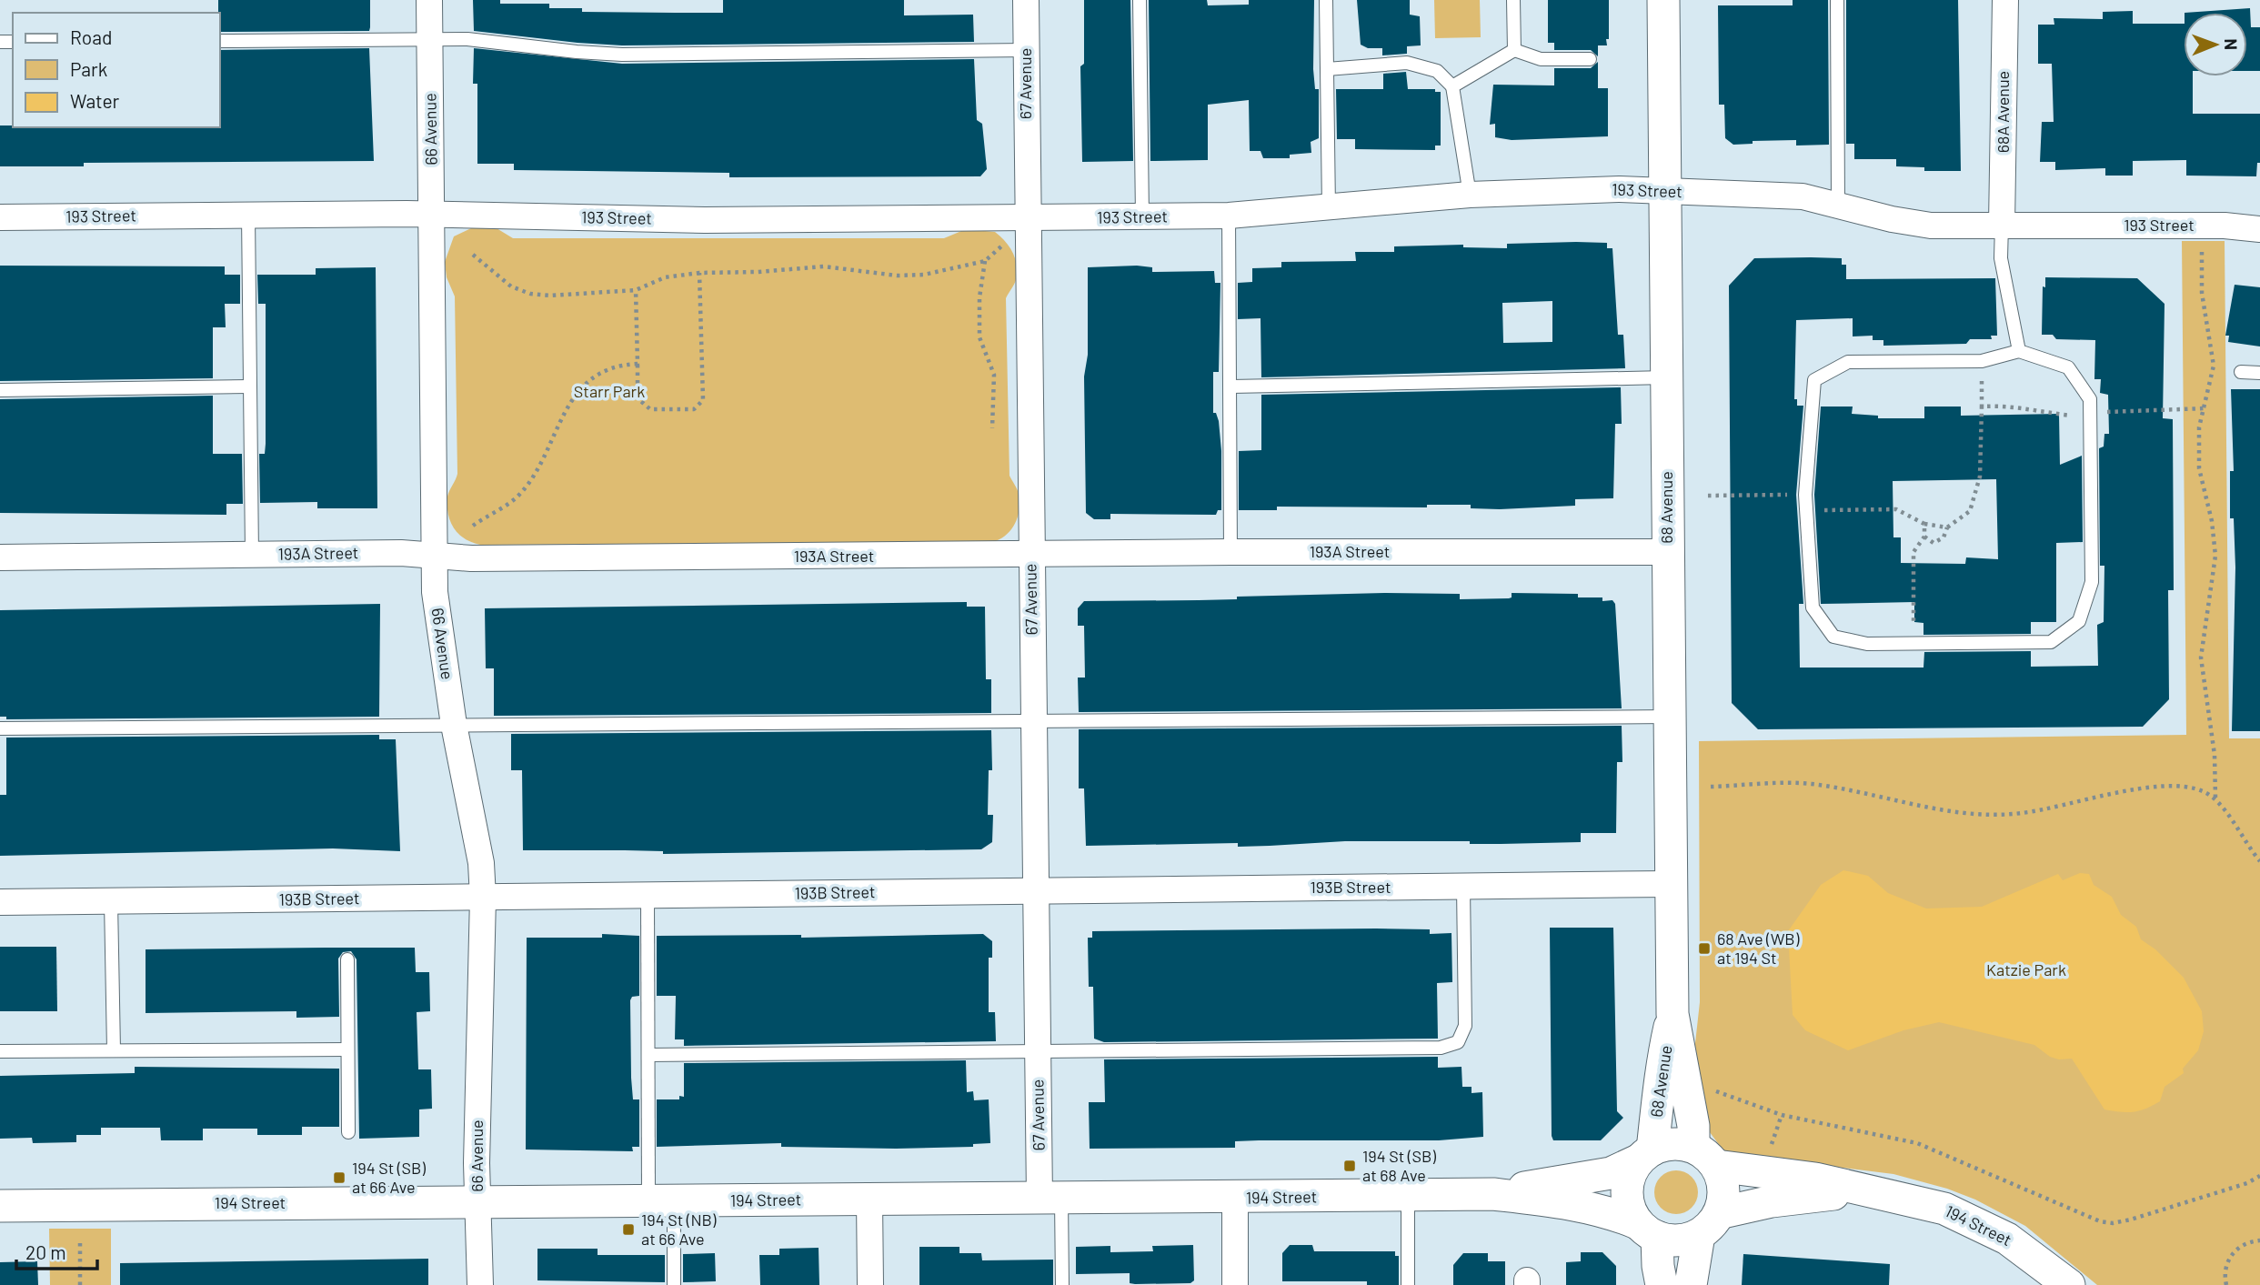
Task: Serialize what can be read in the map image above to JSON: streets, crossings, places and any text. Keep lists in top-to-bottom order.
{
  "streets": {
    "street": [
      "67 Avenue",
      "68A Avenue",
      "66 Avenue",
      "193 Street",
      "68 Avenue",
      "193A Street",
      "193B Street",
      "194 Street"
    ]
  },
  "crossings": [
    ["67 Avenue", "193 Street"],
    ["67 Avenue", "193A Street"],
    ["67 Avenue", "193B Street"],
    ["67 Avenue", "194 Street"],
    ["68A Avenue", "193 Street"],
    ["66 Avenue", "193 Street"],
    ["66 Avenue", "193A Street"],
    ["66 Avenue", "193B Street"],
    ["66 Avenue", "194 Street"],
    ["193 Street", "68 Avenue"],
    ["68 Avenue", "193A Street"],
    ["68 Avenue", "193B Street"],
    ["68 Avenue", "194 Street"]
  ],
  "parks": ["Starr Park", "Katzie Park"],
  "places": {
    "transit": [
      "68 Ave (WB) at 194 St",
      "194 St (SB) at 68 Ave",
      "194 St (SB) at 66 Ave",
      "194 St (NB) at 66 Ave"
    ]
  },
  "legend": ["Road", "Park", "Water"],
  "scale_bar": "20 m",
  "north": "right"
}
